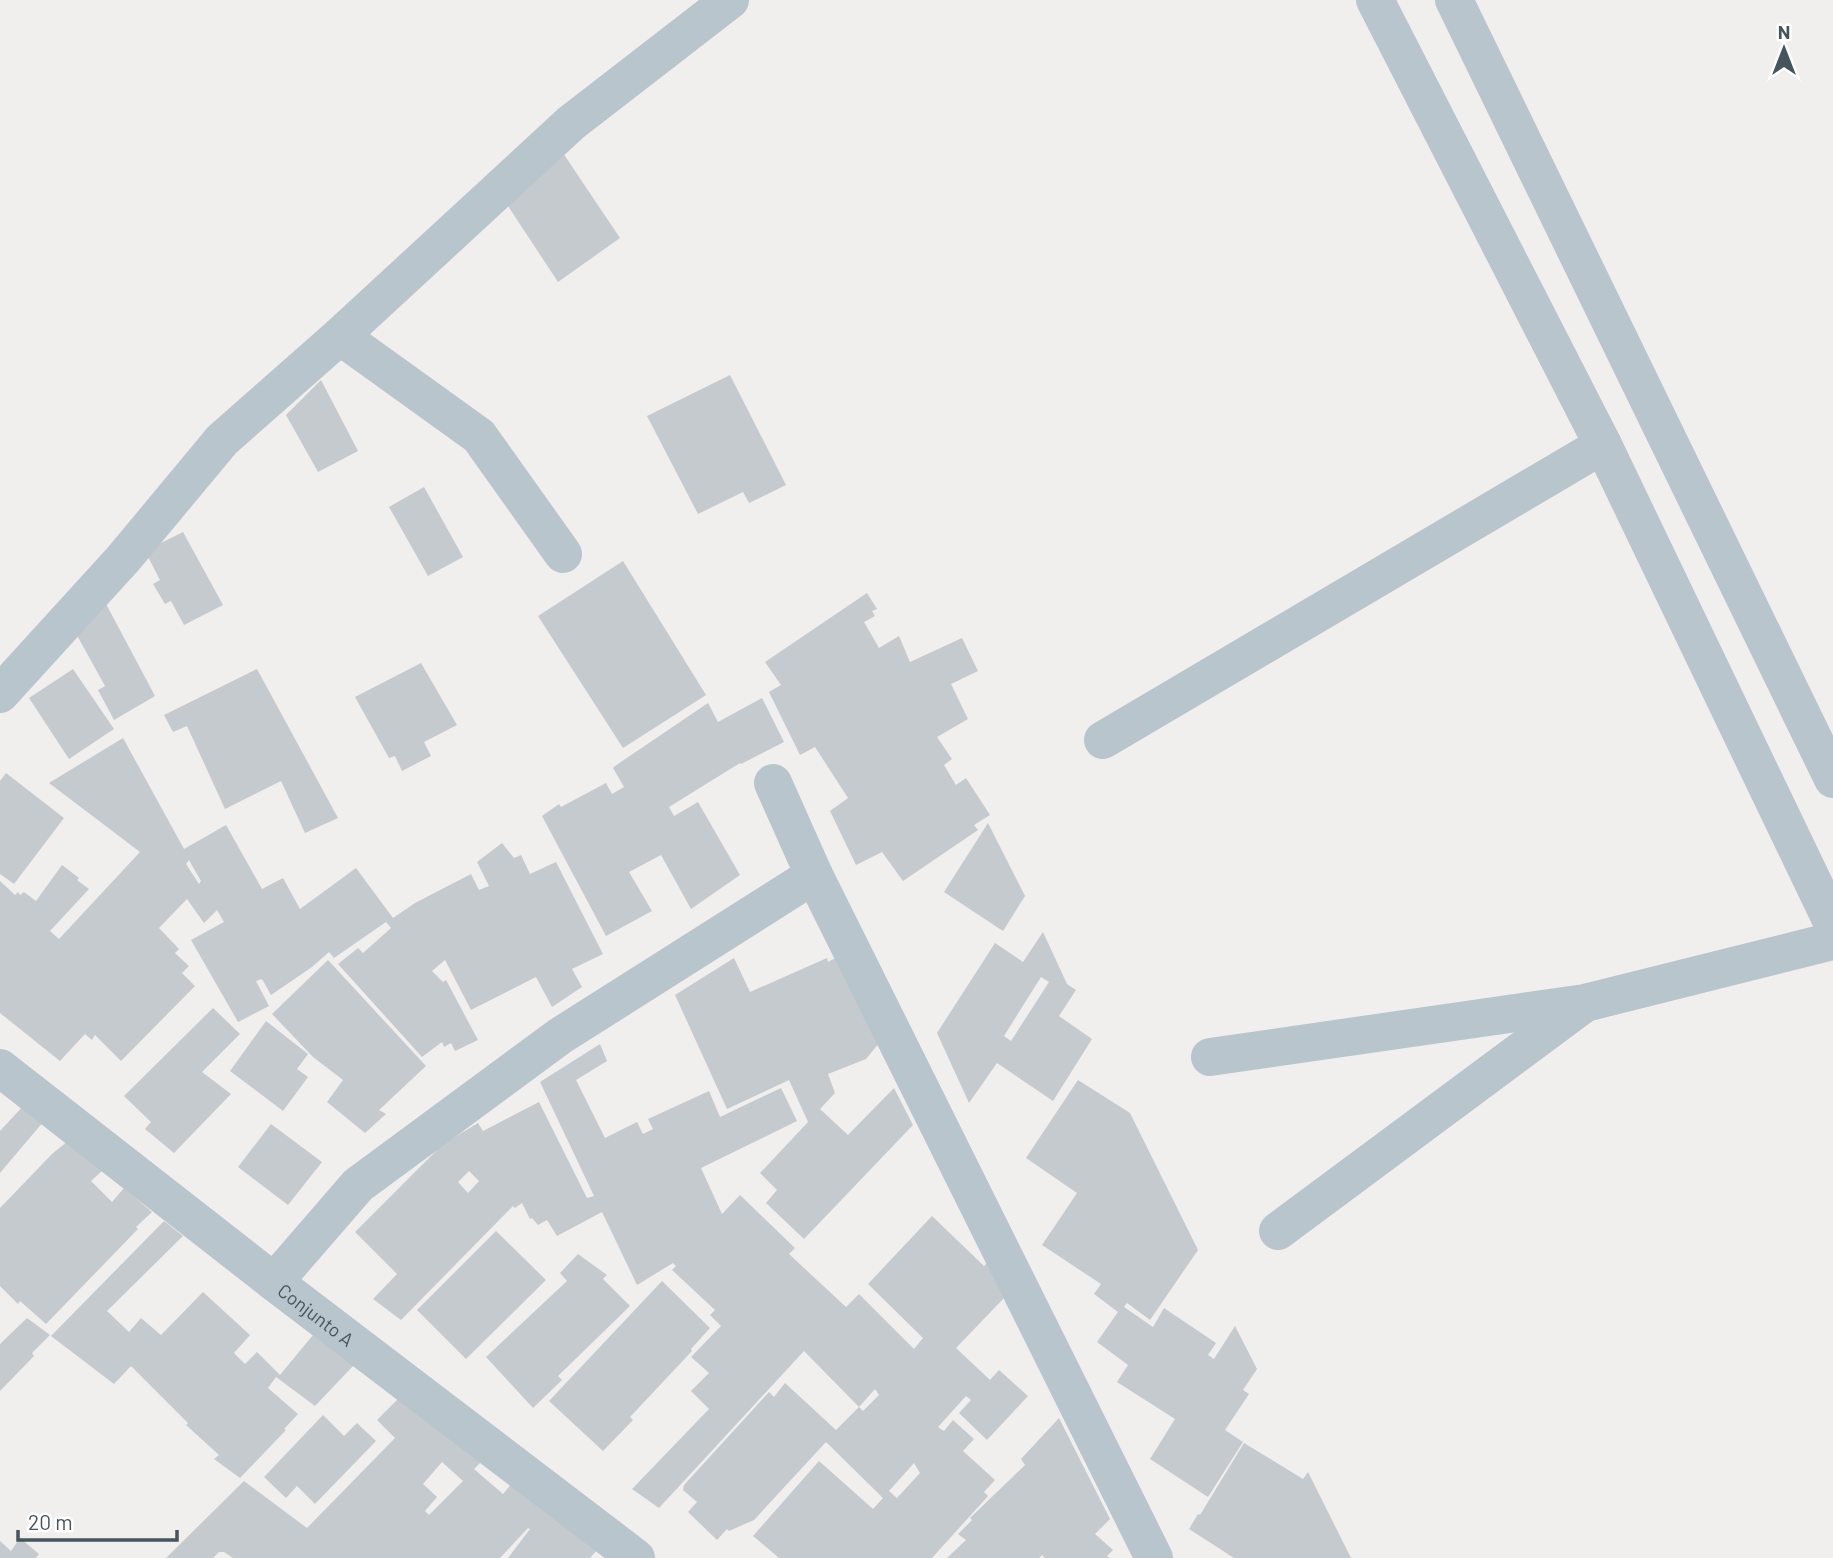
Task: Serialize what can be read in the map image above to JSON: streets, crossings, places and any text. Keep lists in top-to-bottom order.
{
  "streets": {
    "street": ["Conjunto A"]
  },
  "scale_bar": "20 m",
  "north": "top"
}
